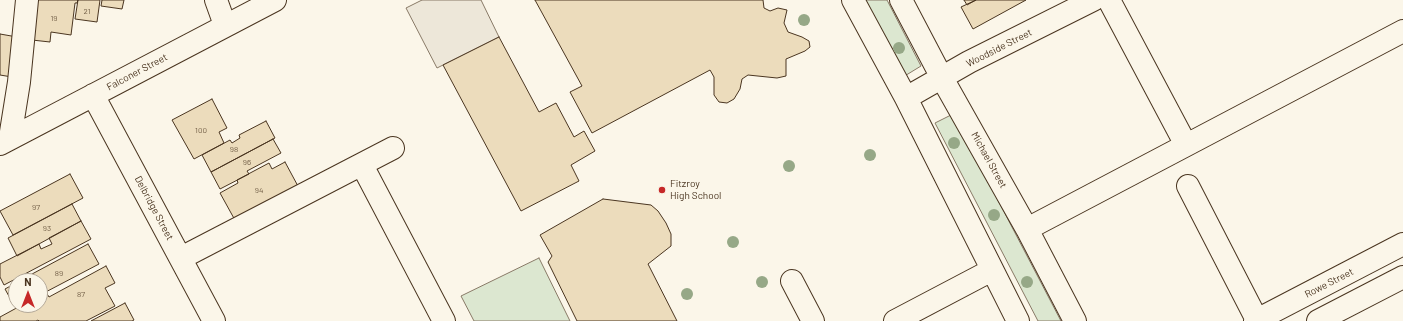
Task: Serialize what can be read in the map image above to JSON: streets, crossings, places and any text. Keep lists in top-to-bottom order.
{
  "streets": {
    "street": [
      "Woodside Street",
      "Falconer Street",
      "Michael Street",
      "Delbridge Street",
      "Rowe Street"
    ]
  },
  "crossings": [
    ["Woodside Street", "Michael Street"],
    ["Falconer Street", "Delbridge Street"]
  ],
  "places": ["Fitzroy High School"],
  "house_numbers": [
    "21",
    "19",
    "100",
    "98",
    "96",
    "94",
    "97",
    "93",
    "89",
    "87"
  ],
  "north": "top"
}
